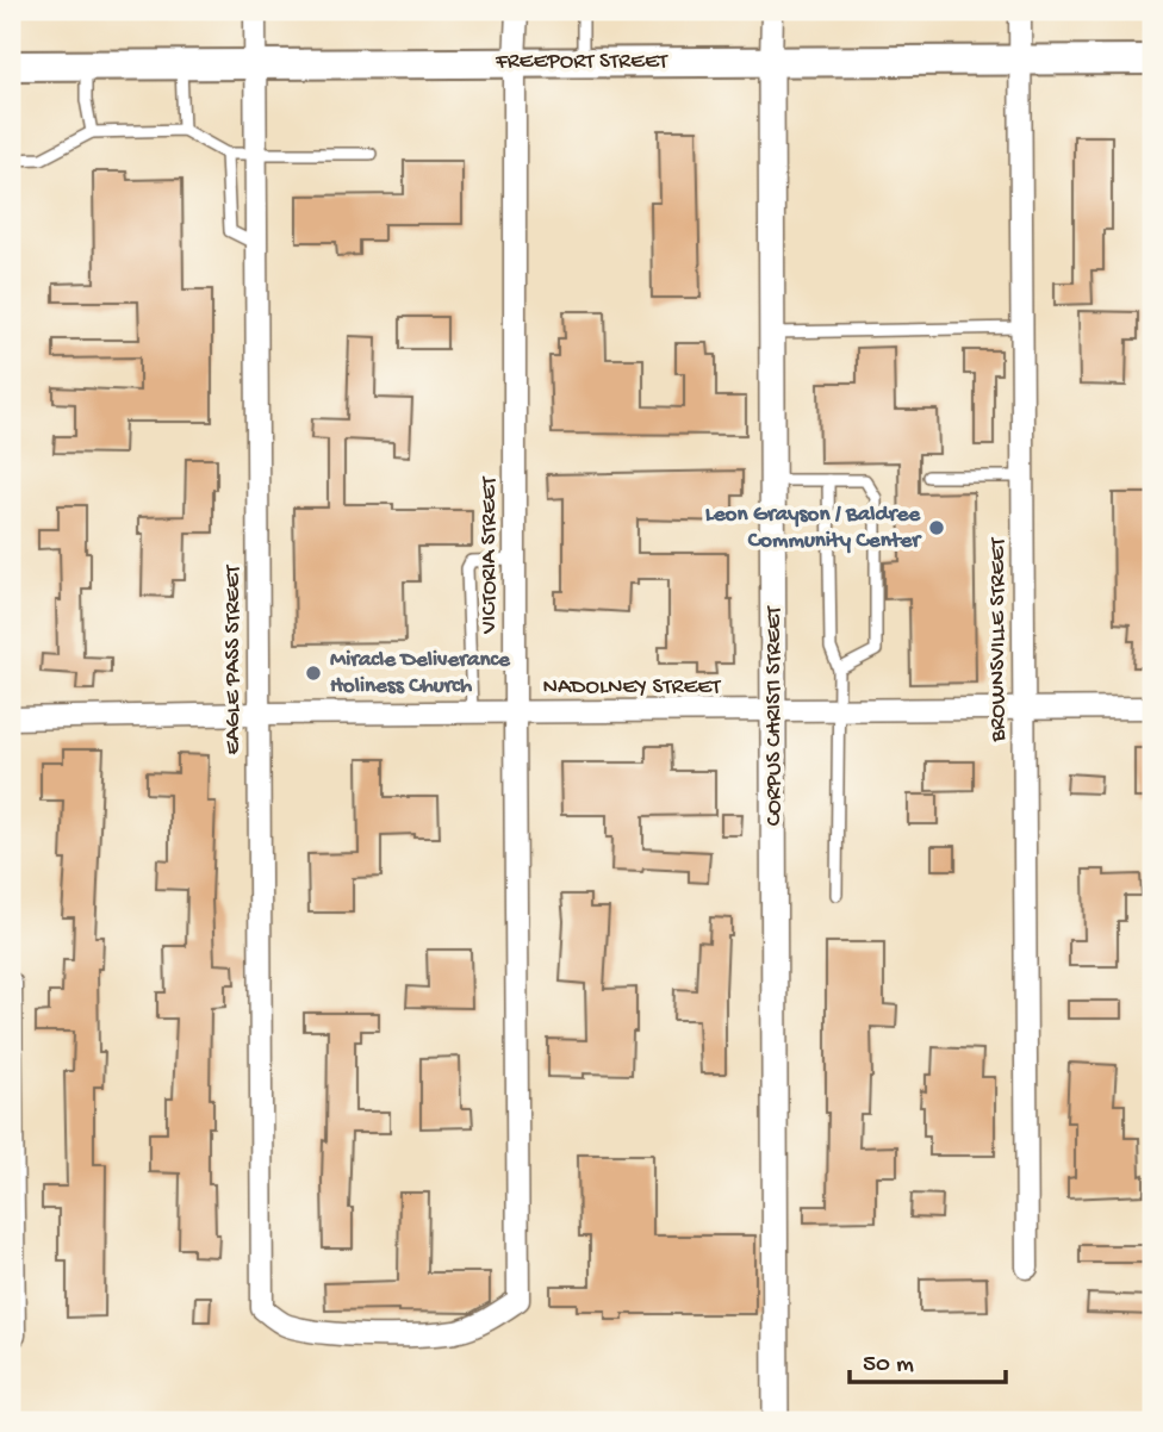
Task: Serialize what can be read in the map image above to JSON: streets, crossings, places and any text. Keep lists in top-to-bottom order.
{
  "streets": {
    "main road": ["FREEPORT STREET"],
    "street": [
      "VICTORIA STREET",
      "BROWNSVILLE STREET",
      "EAGLE PASS STREET",
      "NADOLNEY STREET",
      "CORPUS CHRISTI STREET"
    ]
  },
  "crossings": [
    ["FREEPORT STREET", "VICTORIA STREET"],
    ["FREEPORT STREET", "BROWNSVILLE STREET"],
    ["FREEPORT STREET", "EAGLE PASS STREET"],
    ["FREEPORT STREET", "CORPUS CHRISTI STREET"],
    ["VICTORIA STREET", "EAGLE PASS STREET"],
    ["VICTORIA STREET", "NADOLNEY STREET"],
    ["BROWNSVILLE STREET", "NADOLNEY STREET"],
    ["EAGLE PASS STREET", "NADOLNEY STREET"],
    ["NADOLNEY STREET", "CORPUS CHRISTI STREET"]
  ],
  "places": ["Leon Grayson / Baldree Community Center", "Miracle Deliverance Holiness Church"],
  "scale_bar": "50 m"
}
